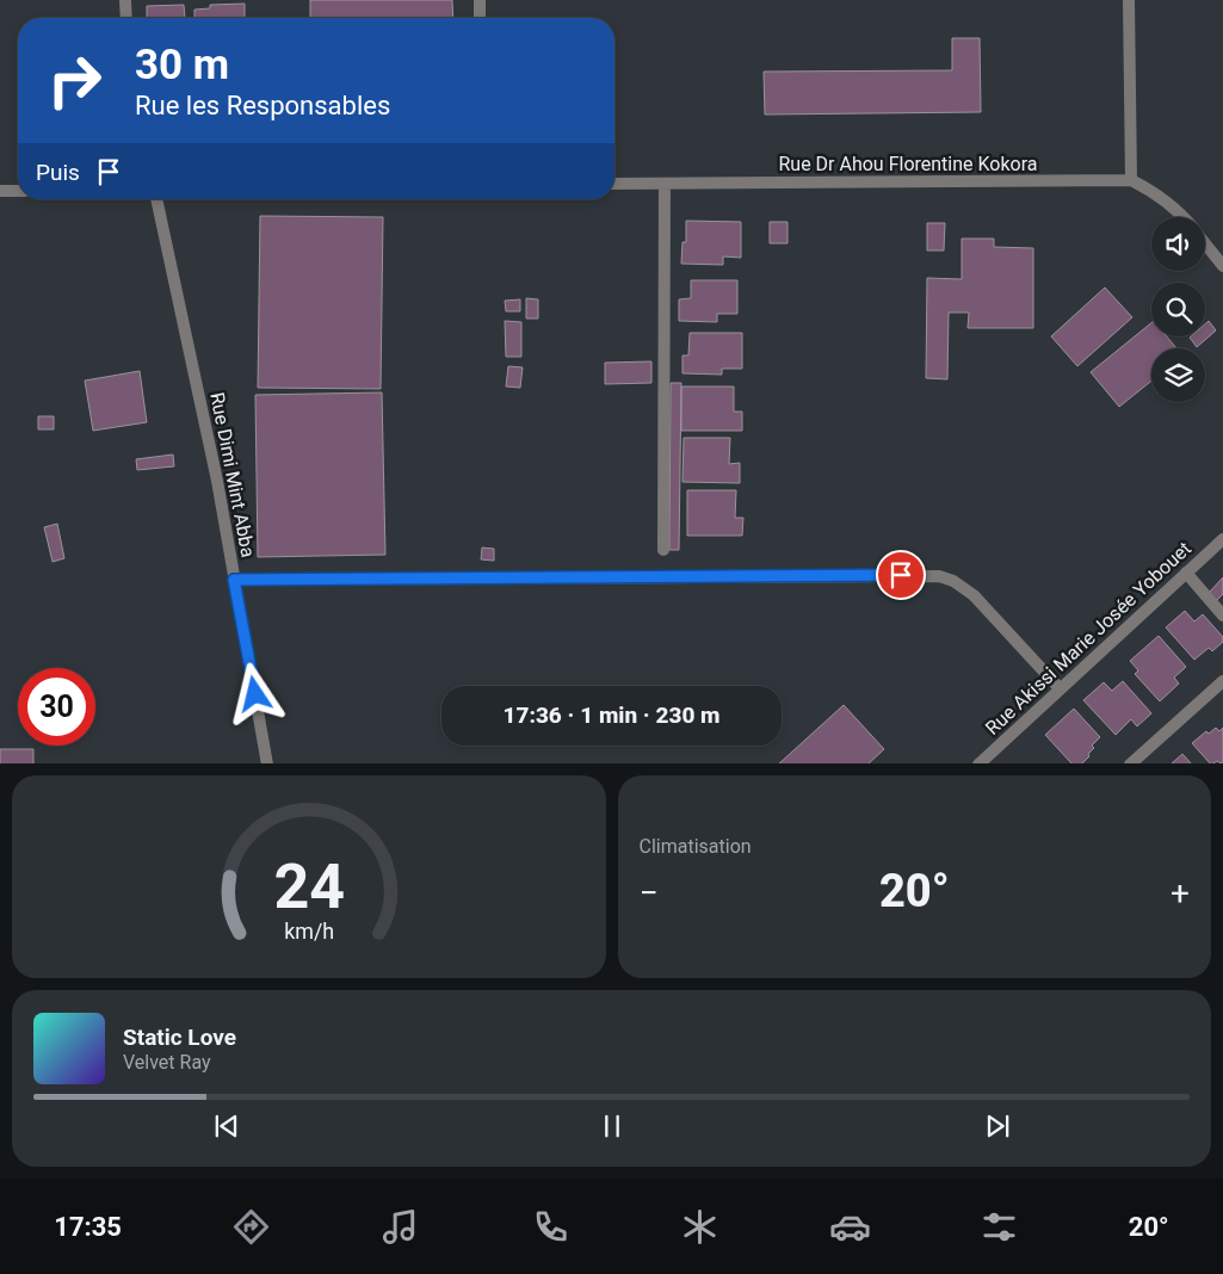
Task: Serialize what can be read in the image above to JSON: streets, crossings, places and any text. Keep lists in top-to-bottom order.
{
  "streets": {
    "street": ["Rue Dr Ahou Florentine Kokora", "Rue Dimi Mint Abba", "Rue Akissi Marie Josée Yobouet"]
  },
  "page": {
    "turn": ["30 m", "Rue les Responsables"],
    "then": "Puis",
    "limit": "30",
    "trip": "17:36 · 1 min · 230 m",
    "tile": "Climatisation",
    "heat": ["−", "20°", "+"],
    "song": ["Static Love", "Velvet Ray"],
    "tabs": ["17:35", "20°"],
    "gauge": ["24", "km/h"]
  }
}
